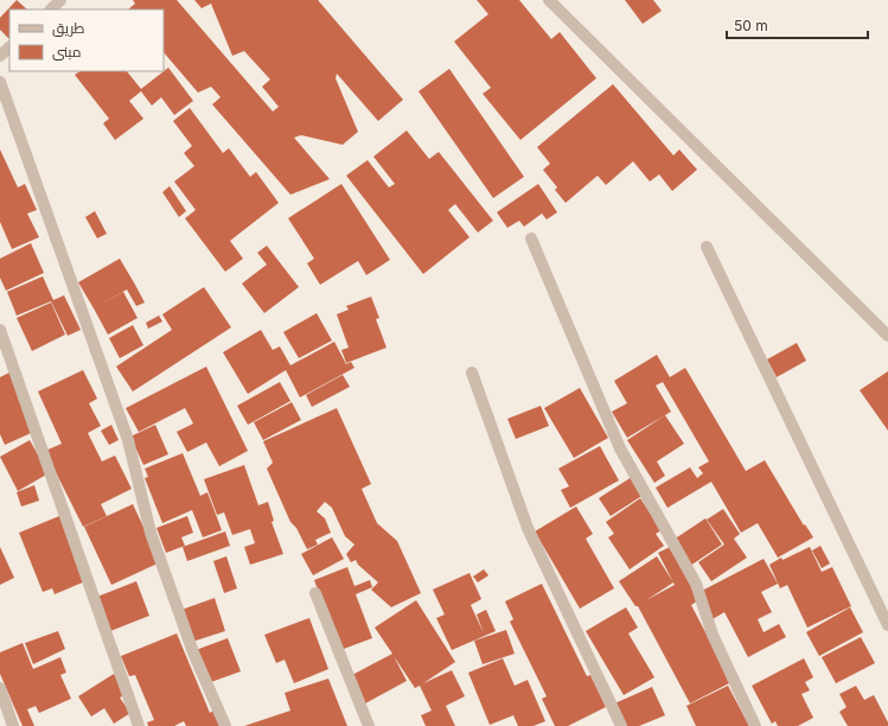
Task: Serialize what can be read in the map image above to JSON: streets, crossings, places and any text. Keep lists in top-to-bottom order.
{
  "legend": ["طريق", "مبنى"],
  "scale_bar": "50 m"
}
